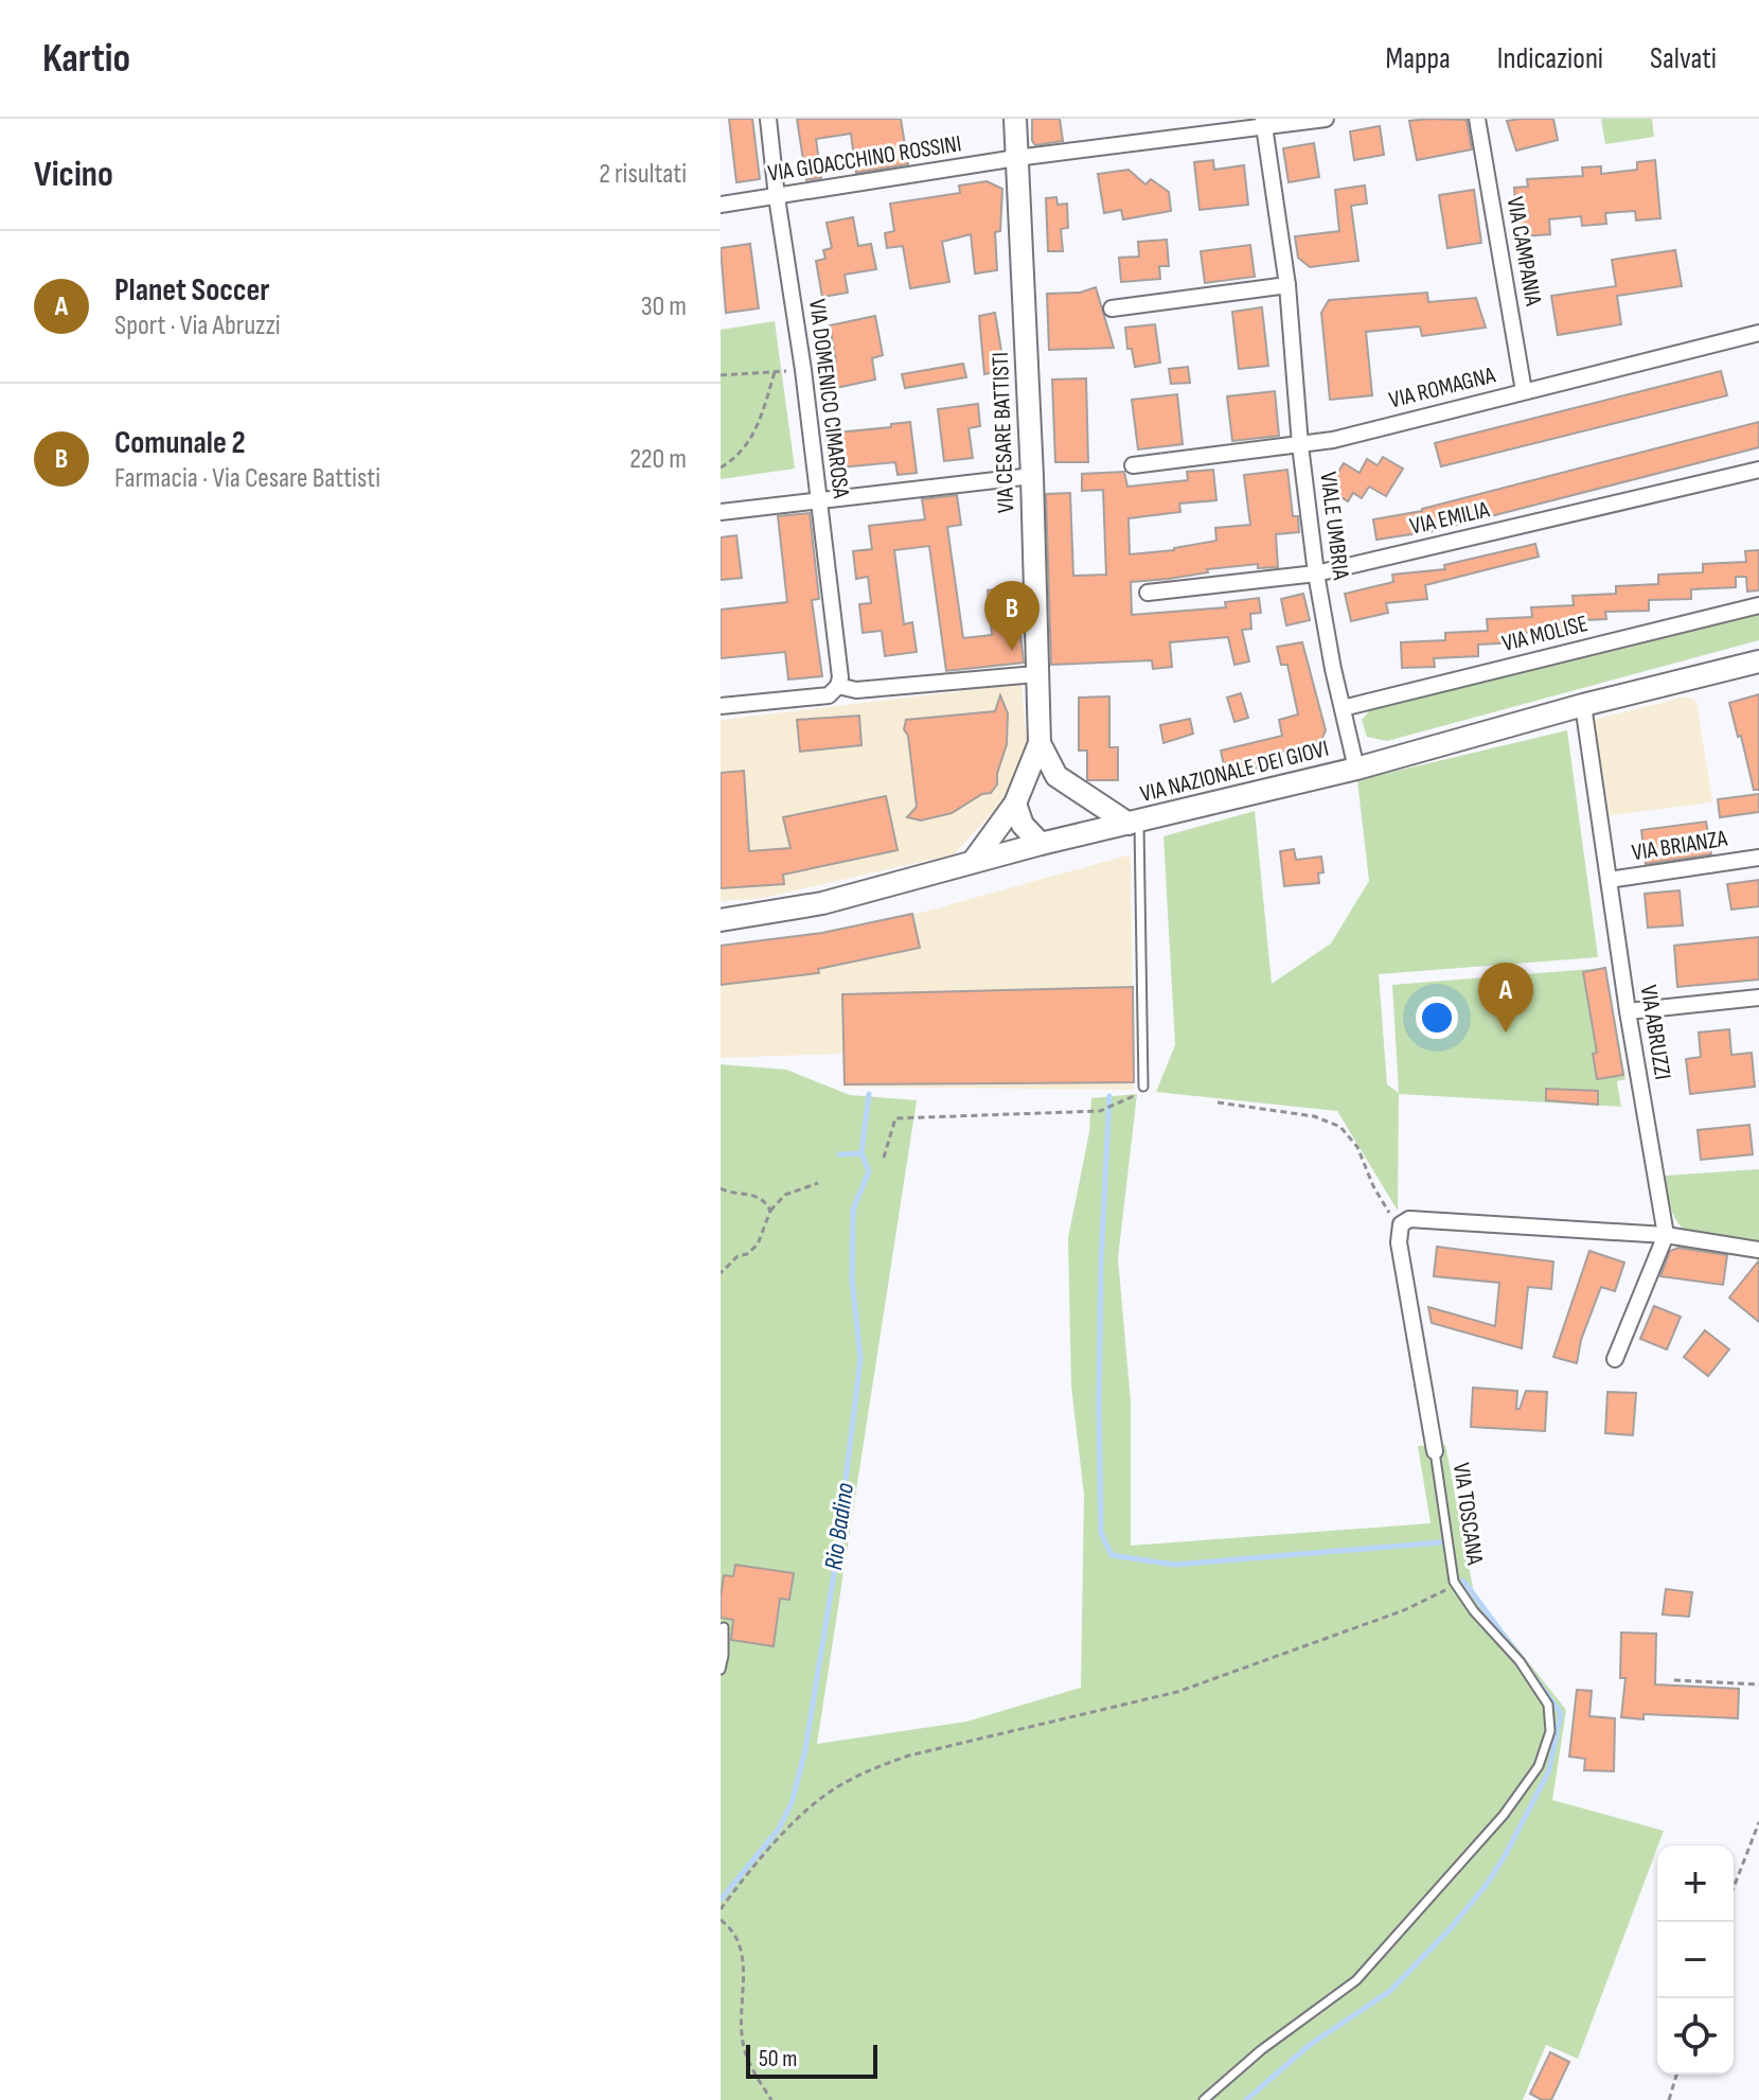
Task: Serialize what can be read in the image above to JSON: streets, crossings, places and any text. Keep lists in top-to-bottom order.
{
  "streets": {
    "main road": ["VIA CESARE BATTISTI", "VIA NAZIONALE DEI GIOVI"],
    "street": [
      "VIA GIOACCHINO ROSSINI",
      "VIA CAMPANIA",
      "VIA ROMAGNA",
      "VIA DOMENICO CIMAROSA",
      "VIA EMILIA",
      "VIALE UMBRIA",
      "VIA MOLISE",
      "VIA BRIANZA",
      "VIA ABRUZZI",
      "VIA TOSCANA"
    ]
  },
  "crossings": [
    ["VIA GIOACCHINO ROSSINI", "VIA DOMENICO CIMAROSA"],
    ["VIA GIOACCHINO ROSSINI", "VIA CESARE BATTISTI"],
    ["VIA GIOACCHINO ROSSINI", "VIALE UMBRIA"],
    ["VIA CAMPANIA", "VIA ROMAGNA"],
    ["VIA ROMAGNA", "VIALE UMBRIA"],
    ["VIA CESARE BATTISTI", "VIA NAZIONALE DEI GIOVI"],
    ["VIA EMILIA", "VIALE UMBRIA"],
    ["VIALE UMBRIA", "VIA MOLISE"],
    ["VIALE UMBRIA", "VIA NAZIONALE DEI GIOVI"],
    ["VIA NAZIONALE DEI GIOVI", "VIA ABRUZZI"],
    ["VIA BRIANZA", "VIA ABRUZZI"]
  ],
  "water": ["Rio Badino"],
  "scale_bar": "50 m",
  "page": {
    "header": "Kartio",
    "nav": ["Mappa", "Indicazioni", "Salvati"],
    "heading": ["Vicino", "2 risultati"],
    "list": [
      {
        "mark": "A",
        "name": "Planet Soccer",
        "note": "Sport · Via Abruzzi",
        "value": "30 m"
      },
      {
        "mark": "B",
        "name": "Comunale 2",
        "note": "Farmacia · Via Cesare Battisti",
        "value": "220 m"
      }
    ],
    "pins": ["B", "A"],
    "map_buttons": ["+", "−"],
    "scale": "50 m"
  }
}
